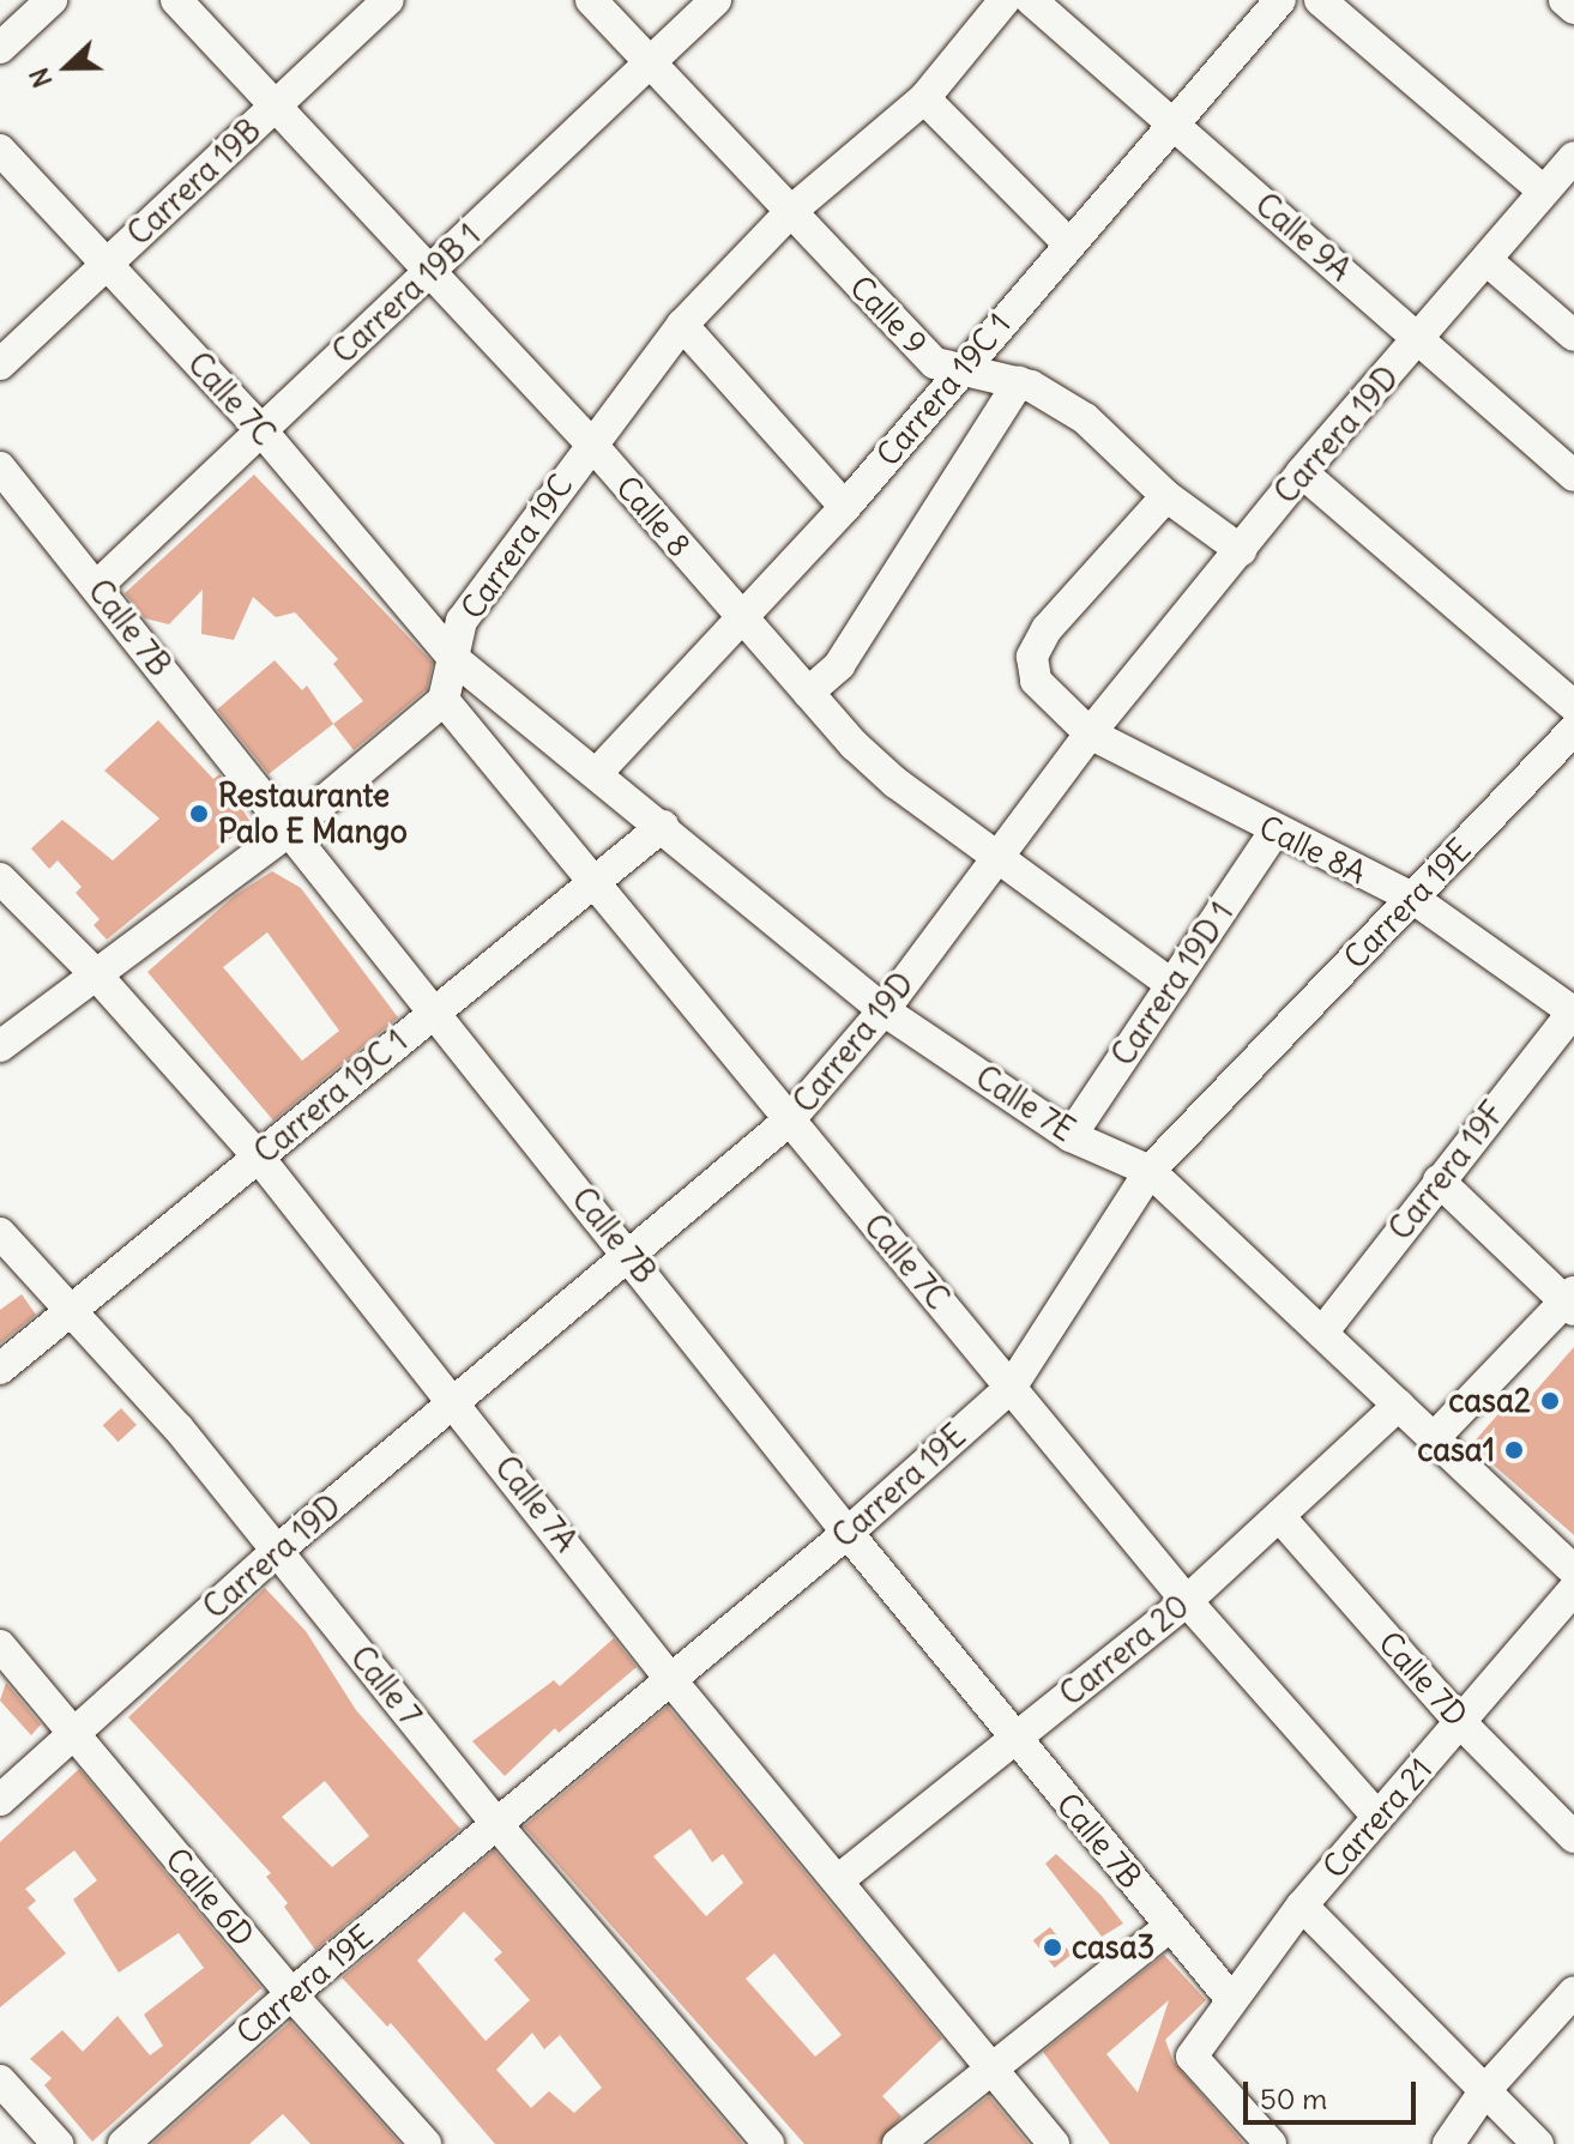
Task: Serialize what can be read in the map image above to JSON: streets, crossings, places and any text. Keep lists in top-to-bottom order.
{
  "streets": {
    "street": [
      "Carrera 19B",
      "Calle 9A",
      "Carrera 19B 1",
      "Calle 9",
      "Carrera 19C 1",
      "Calle 7C",
      "Carrera 19D",
      "Calle 8",
      "Carrera 19C",
      "Calle 7B",
      "Calle 8A",
      "Carrera 19E",
      "Carrera 19D 1",
      "Calle 7E",
      "Carrera 19F",
      "Calle 7A",
      "Carrera 20",
      "Calle 7D",
      "Calle 7",
      "Carrera 21",
      "Calle 6D"
    ]
  },
  "crossings": [
    ["Carrera 19B", "Calle 7C"],
    ["Carrera 19B", "Calle 8"],
    ["Calle 9A", "Carrera 19C 1"],
    ["Calle 9A", "Carrera 19D"],
    ["Carrera 19B 1", "Calle 9"],
    ["Carrera 19B 1", "Calle 7C"],
    ["Carrera 19B 1", "Calle 8"],
    ["Carrera 19B 1", "Calle 7B"],
    ["Calle 9", "Carrera 19C 1"],
    ["Calle 9", "Carrera 19D"],
    ["Calle 9", "Carrera 19C"],
    ["Calle 9", "Calle 8A"],
    ["Carrera 19C 1", "Calle 7C"],
    ["Carrera 19C 1", "Calle 8"],
    ["Carrera 19C 1", "Calle 7B"],
    ["Carrera 19C 1", "Calle 7E"],
    ["Carrera 19C 1", "Calle 7A"],
    ["Carrera 19C 1", "Calle 7"],
    ["Calle 7C", "Carrera 19D"],
    ["Calle 7C", "Carrera 19C"],
    ["Calle 7C", "Carrera 19E"],
    ["Calle 7C", "Calle 7E"],
    ["Calle 7C", "Carrera 20"],
    ["Calle 7C", "Carrera 21"],
    ["Carrera 19D", "Calle 8"],
    ["Carrera 19D", "Calle 7B"],
    ["Carrera 19D", "Calle 8A"],
    ["Carrera 19D", "Calle 7E"],
    ["Carrera 19D", "Calle 7A"],
    ["Carrera 19D", "Calle 7"],
    ["Carrera 19D", "Calle 6D"],
    ["Calle 8", "Carrera 19C"],
    ["Calle 8", "Carrera 19D 1"],
    ["Carrera 19C", "Calle 7E"],
    ["Calle 7B", "Carrera 19E"],
    ["Calle 7B", "Carrera 20"],
    ["Calle 7B", "Carrera 21"],
    ["Calle 8A", "Carrera 19E"],
    ["Calle 8A", "Carrera 19D 1"],
    ["Calle 8A", "Carrera 19F"],
    ["Carrera 19E", "Calle 7E"],
    ["Carrera 19E", "Calle 7A"],
    ["Carrera 19E", "Calle 7"],
    ["Carrera 19E", "Calle 6D"],
    ["Carrera 19D 1", "Calle 7E"],
    ["Calle 7E", "Carrera 19F"],
    ["Calle 7E", "Carrera 20"],
    ["Calle 7A", "Carrera 20"],
    ["Carrera 20", "Calle 7D"],
    ["Calle 7D", "Carrera 21"]
  ],
  "places": [
    "Restaurante Palo E Mango",
    "casa2",
    "casa1",
    "casa3"
  ],
  "scale_bar": "50 m",
  "north": "left"
}
